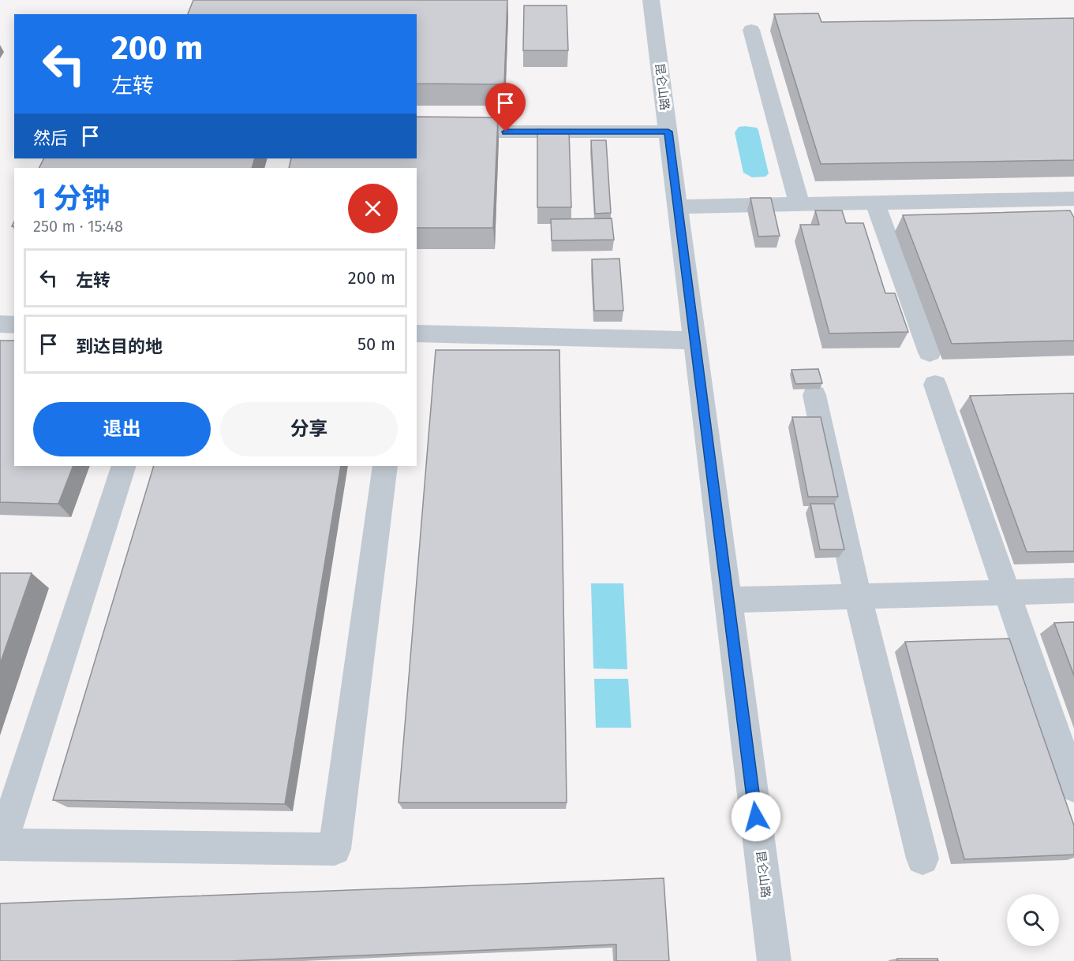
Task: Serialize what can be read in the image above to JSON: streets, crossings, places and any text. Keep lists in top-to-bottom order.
{
  "streets": {
    "street": ["昆仑山路"]
  },
  "page": {
    "turn": ["200 m", "左转"],
    "then": "然后",
    "heading": ["1 分钟", "250 m · 15:48"],
    "list": [
      {
        "name": "左转",
        "value": "200 m"
      },
      {
        "name": "到达目的地",
        "value": "50 m"
      }
    ],
    "buttons": ["退出", "分享"]
  }
}
